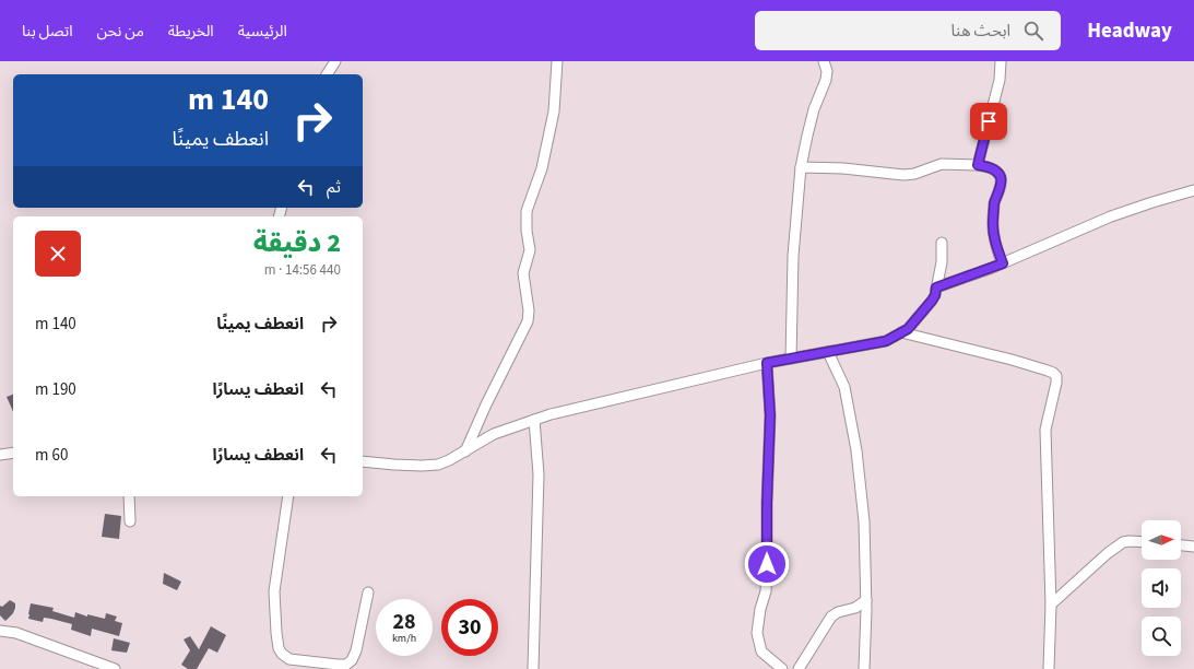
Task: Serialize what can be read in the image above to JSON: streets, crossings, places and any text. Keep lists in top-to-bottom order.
{
  "north": "right",
  "page": {
    "header": "Headway",
    "search": "ابحث هنا",
    "nav": [
      "الرئيسية",
      "الخريطة",
      "من نحن",
      "اتصل بنا"
    ],
    "turn": ["140 m", "انعطف يمينًا"],
    "then": "ثم",
    "heading": ["2 دقيقة", "440 m · 14:56"],
    "list": [
      {
        "name": "انعطف يمينًا",
        "value": "140 m"
      },
      {
        "name": "انعطف يسارًا",
        "value": "190 m"
      },
      {
        "name": "انعطف يسارًا",
        "value": "60 m"
      }
    ],
    "speed": "28 km/h",
    "limit": "30"
  }
}
